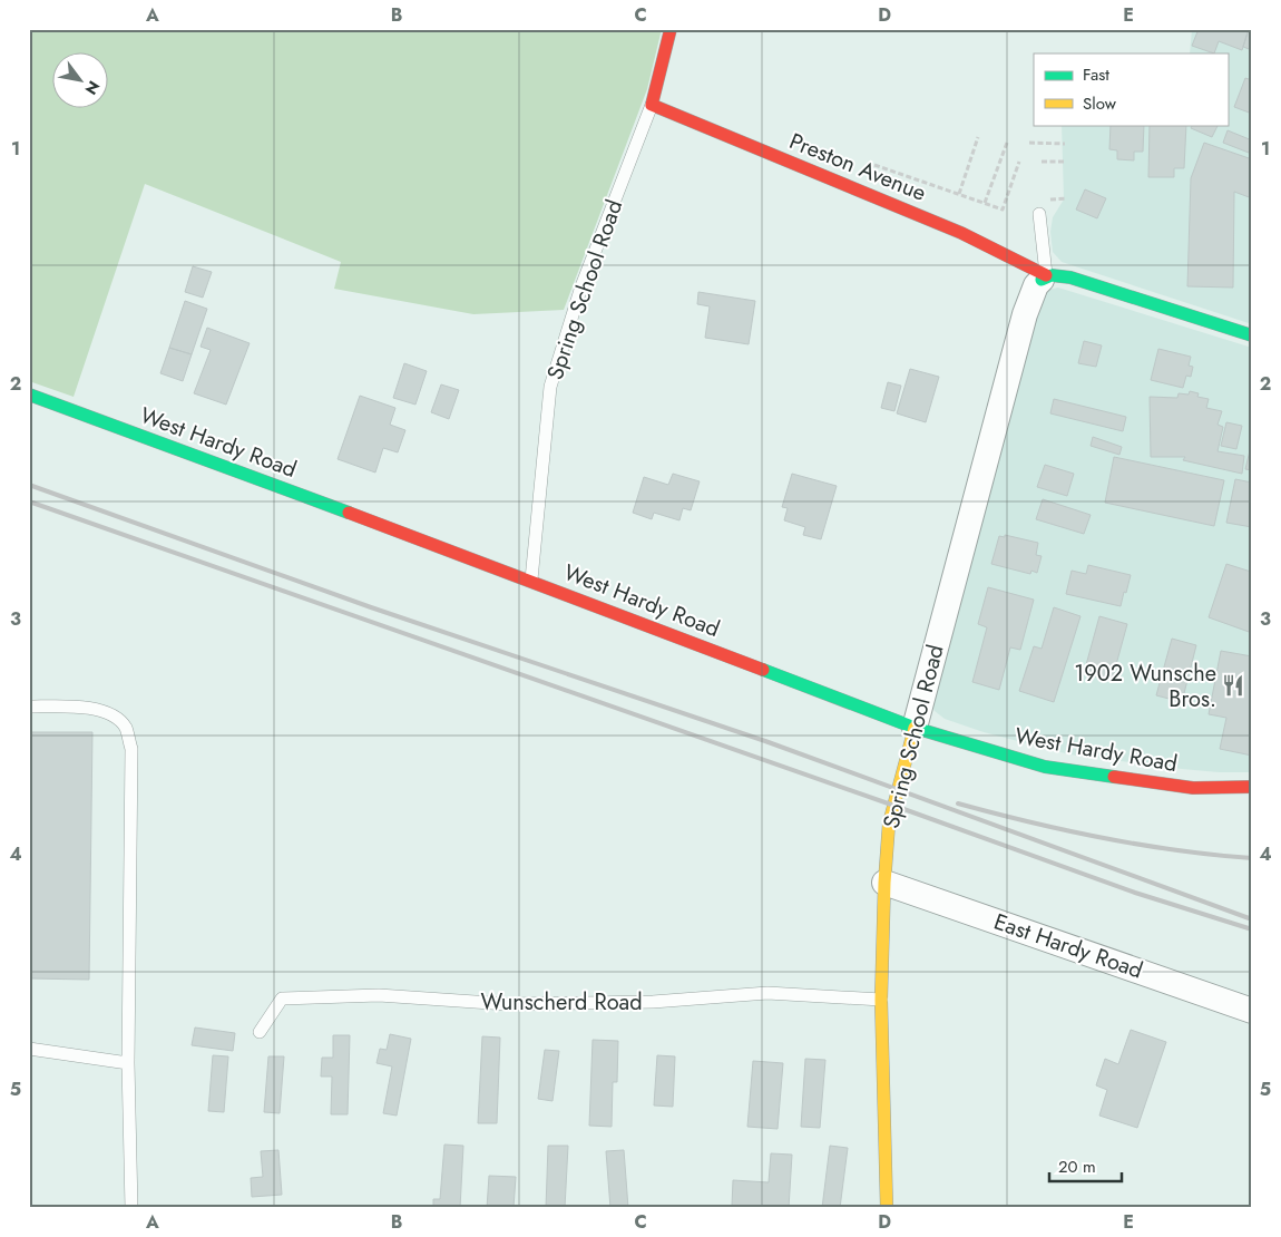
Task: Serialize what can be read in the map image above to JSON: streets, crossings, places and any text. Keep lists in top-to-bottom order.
{
  "streets": {
    "main road": ["Preston Avenue", "Spring School Road", "West Hardy Road"],
    "street": ["East Hardy Road"],
    "lane": ["Wunscherd Road"]
  },
  "crossings": [
    ["Preston Avenue", "Spring School Road"],
    ["Spring School Road", "West Hardy Road"],
    ["Spring School Road", "East Hardy Road"],
    ["Spring School Road", "Wunscherd Road"]
  ],
  "places": {
    "restaurant": ["1902 Wunsche Bros."]
  },
  "legend": ["Fast", "Slow"],
  "scale_bar": "20 m",
  "north": "bottom right",
  "grid": {
    "columns": [
      "A",
      "B",
      "C",
      "D",
      "E"
    ],
    "rows": [
      "1",
      "2",
      "3",
      "4",
      "5"
    ]
  }
}
